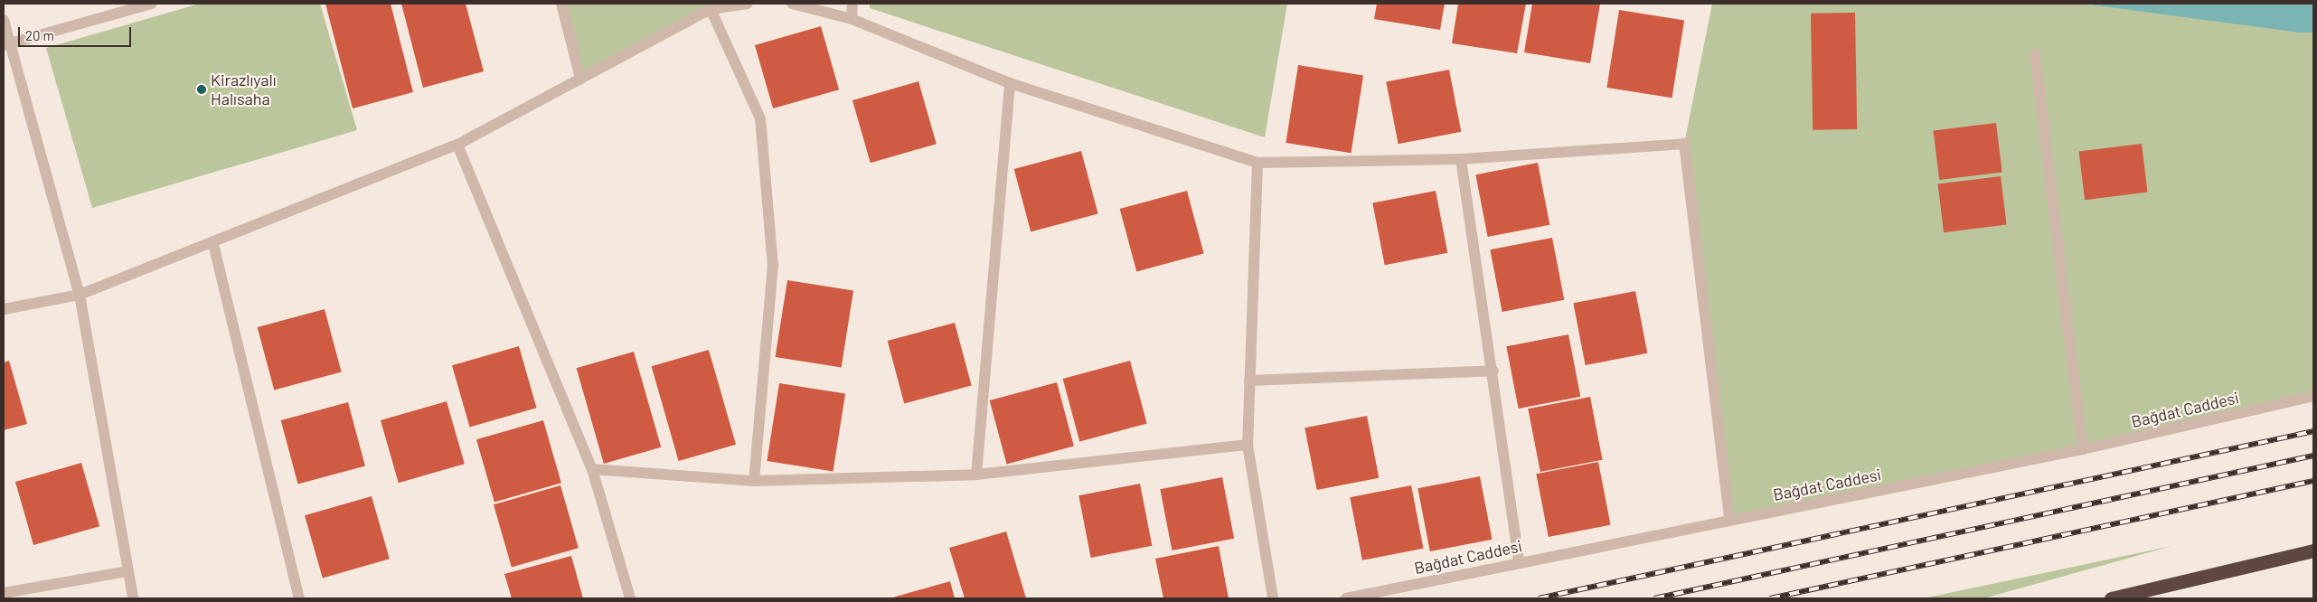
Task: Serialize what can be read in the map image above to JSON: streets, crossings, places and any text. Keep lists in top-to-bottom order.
{
  "streets": {
    "street": ["Bağdat Caddesi"]
  },
  "places": ["Kirazlıyalı Halısaha"],
  "scale_bar": "20 m"
}
